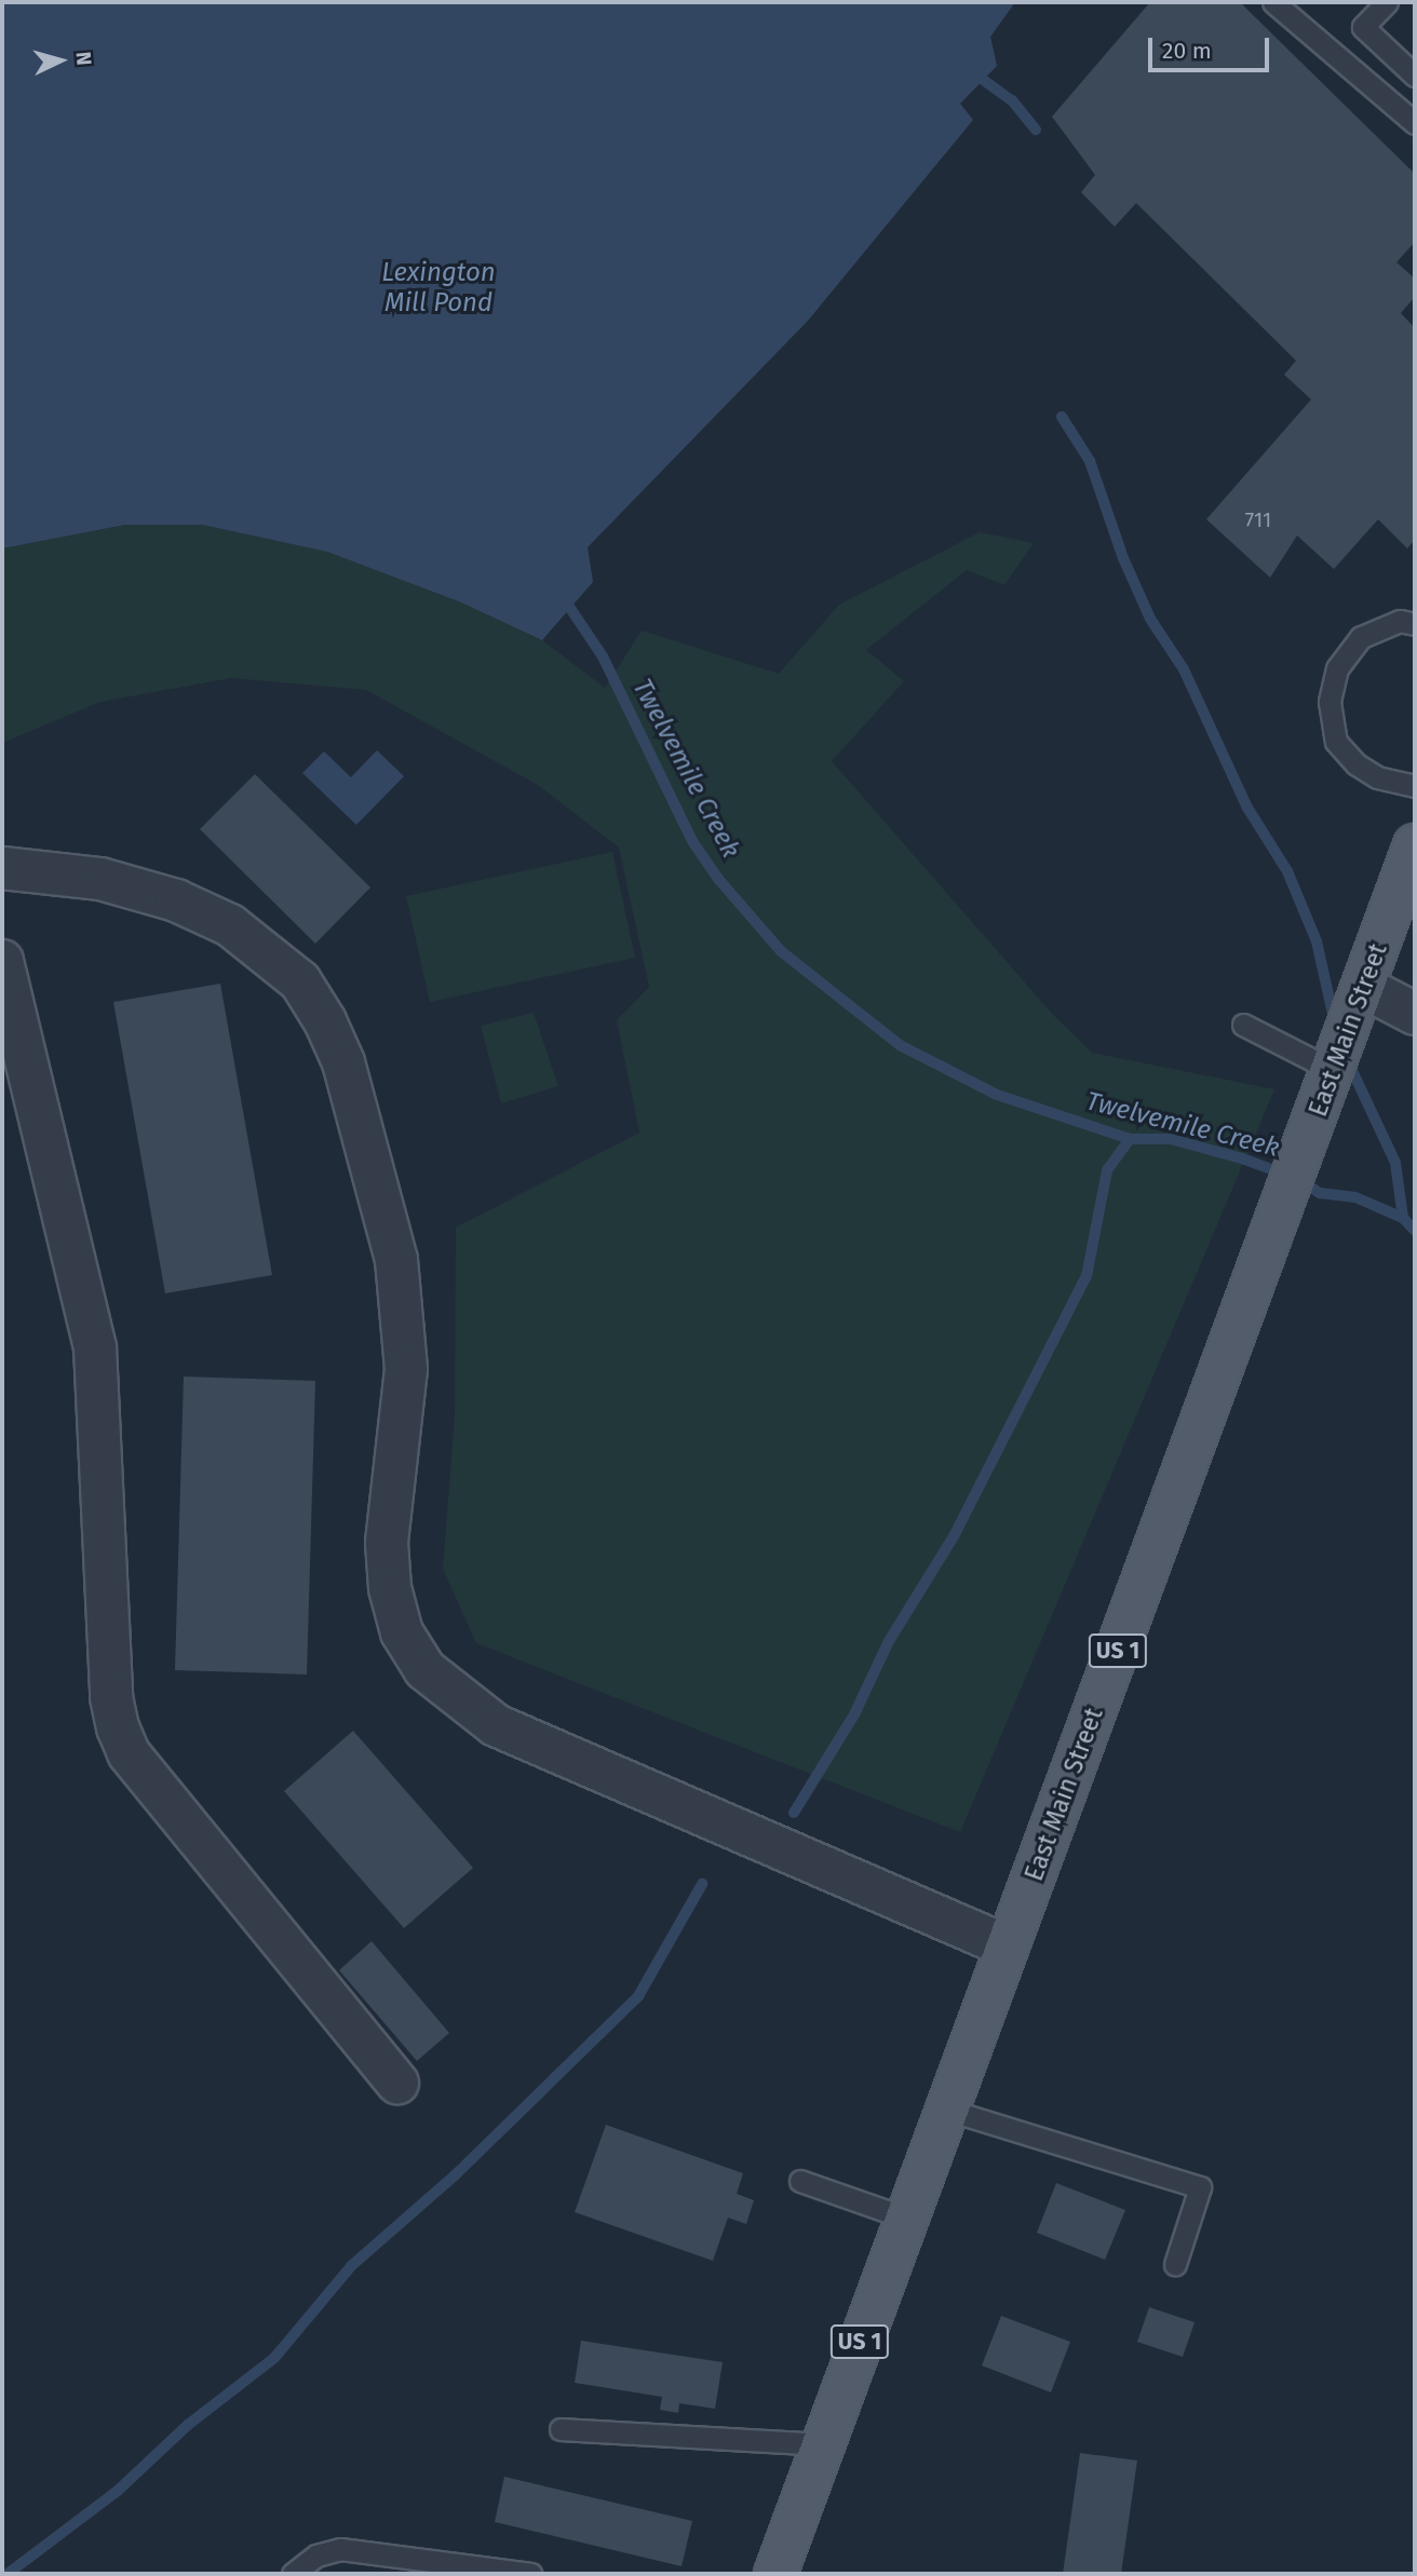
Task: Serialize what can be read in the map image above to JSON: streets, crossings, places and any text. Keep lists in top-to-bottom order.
{
  "streets": {
    "main road": ["East Main Street", "US 1"]
  },
  "water": ["Lexington Mill Pond", "Twelvemile Creek"],
  "house_numbers": ["711"],
  "scale_bar": "20 m",
  "north": "right"
}
